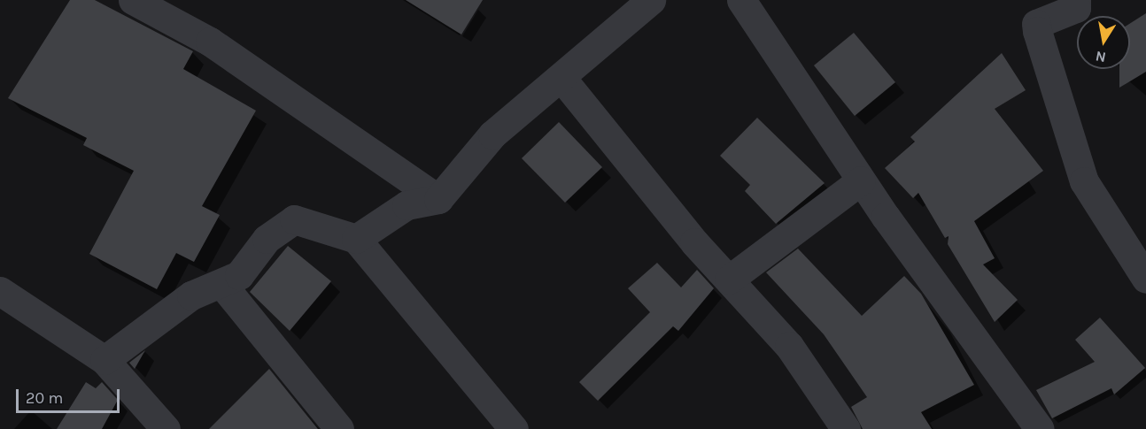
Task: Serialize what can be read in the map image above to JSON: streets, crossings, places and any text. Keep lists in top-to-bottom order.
{
  "scale_bar": "20 m",
  "north": "bottom"
}
